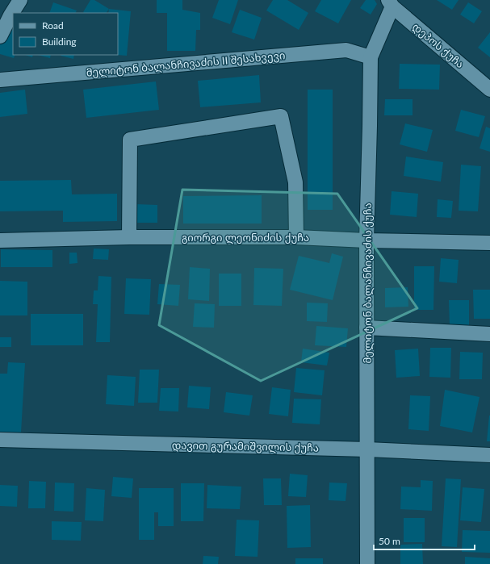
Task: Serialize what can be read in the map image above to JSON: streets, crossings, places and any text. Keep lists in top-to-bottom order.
{
  "streets": {
    "street": [
      "დეპოს ქუჩა",
      "მელიტონ ბალანჩივაძის II შესახვევი",
      "გიორგი ლეონიძის ქუჩა",
      "მელიტონ ბალანჩივაძის ქუჩა",
      "დავით გურამიშვილის ქუჩა"
    ]
  },
  "crossings": [
    ["დეპოს ქუჩა", "მელიტონ ბალანჩივაძის ქუჩა"],
    ["მელიტონ ბალანჩივაძის II შესახვევი", "მელიტონ ბალანჩივაძის ქუჩა"],
    ["გიორგი ლეონიძის ქუჩა", "მელიტონ ბალანჩივაძის ქუჩა"],
    ["მელიტონ ბალანჩივაძის ქუჩა", "დავით გურამიშვილის ქუჩა"]
  ],
  "legend": ["Road", "Building"],
  "scale_bar": "50 m"
}
